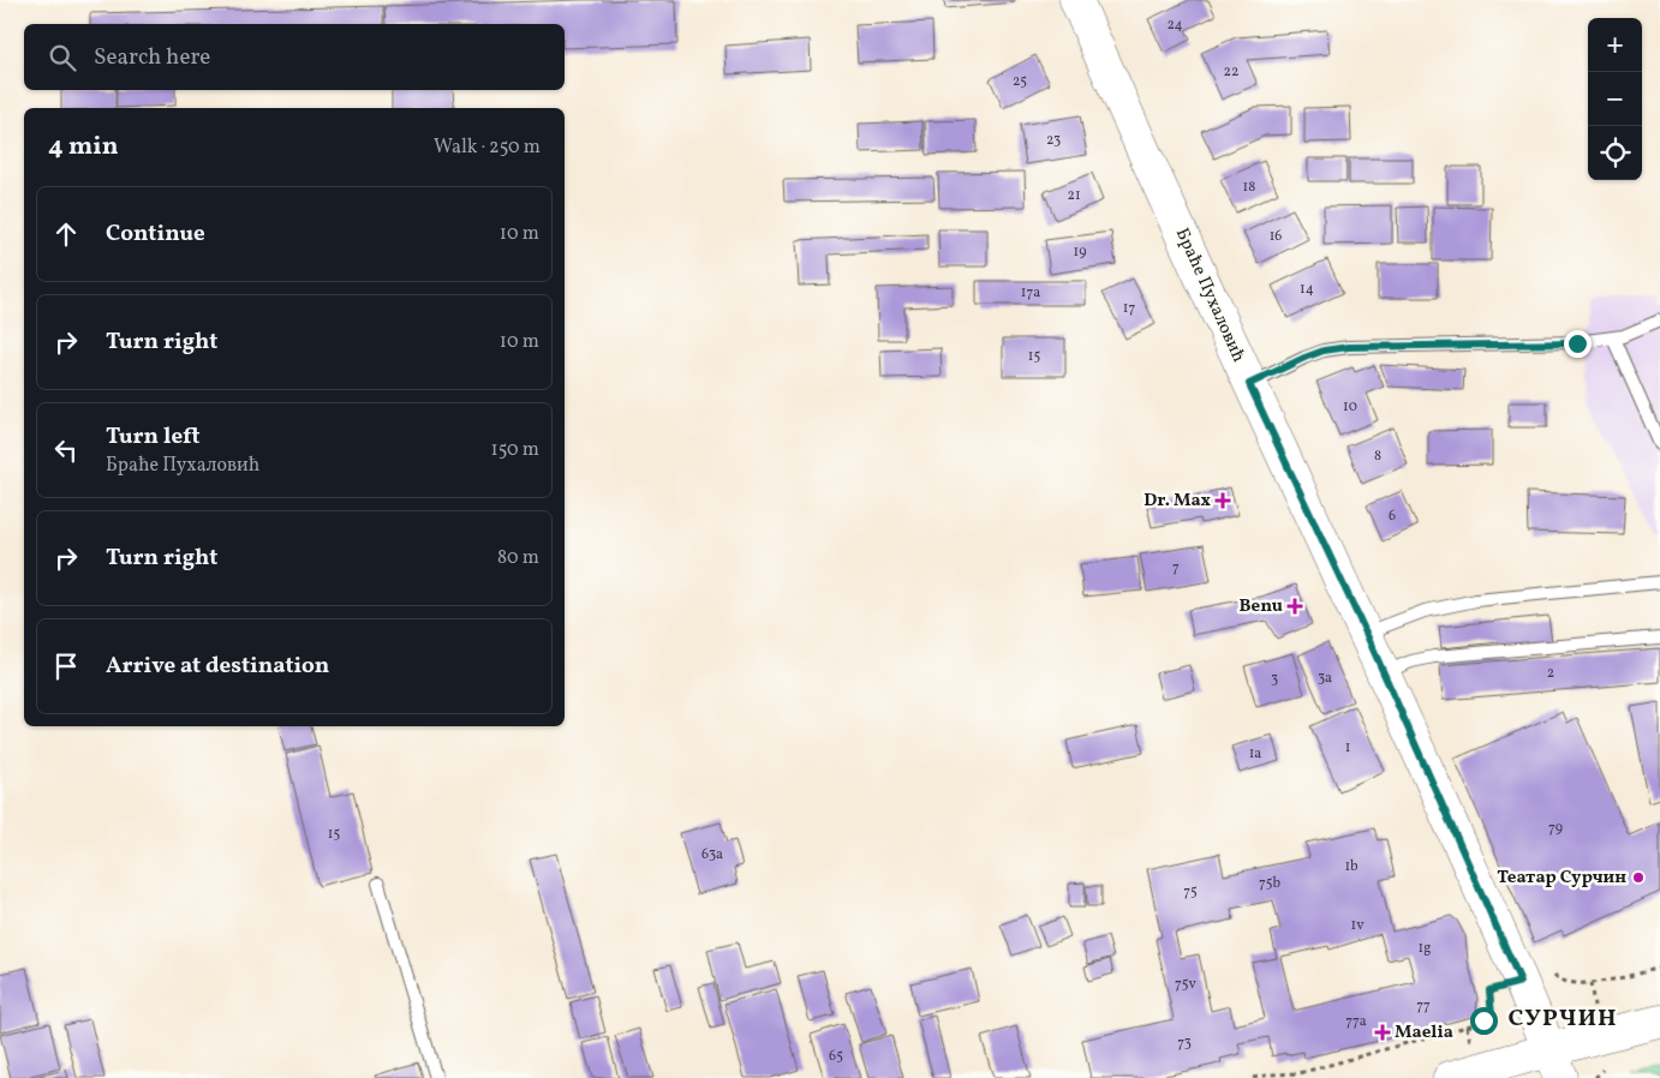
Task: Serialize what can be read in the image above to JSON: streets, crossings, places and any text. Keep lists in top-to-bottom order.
{
  "streets": {
    "main road": ["Браће Пухаловић"]
  },
  "districts": ["СУРЧИН"],
  "places": {
    "health": ["Dr. Max", "Benu", "Maelia"],
    "other": ["Театар Сурчин"]
  },
  "house_numbers": [
    "24",
    "22",
    "25",
    "23",
    "18",
    "21",
    "16",
    "19",
    "14",
    "17a",
    "17",
    "15",
    "10",
    "8",
    "6",
    "7",
    "2",
    "3a",
    "3",
    "1",
    "1a",
    "79",
    "15",
    "63a",
    "1b",
    "75b",
    "75",
    "1v",
    "1g",
    "75v",
    "77",
    "77a",
    "73",
    "65"
  ],
  "page": {
    "map_buttons": ["+", "−"],
    "search": "Search here",
    "heading": ["4 min", "Walk · 250 m"],
    "list": [
      ["Continue", "10 m"],
      ["Turn right", "10 m"],
      ["Turn left", "Браће Пухаловић", "150 m"],
      ["Turn right", "80 m"],
      "Arrive at destination"
    ]
  }
}
